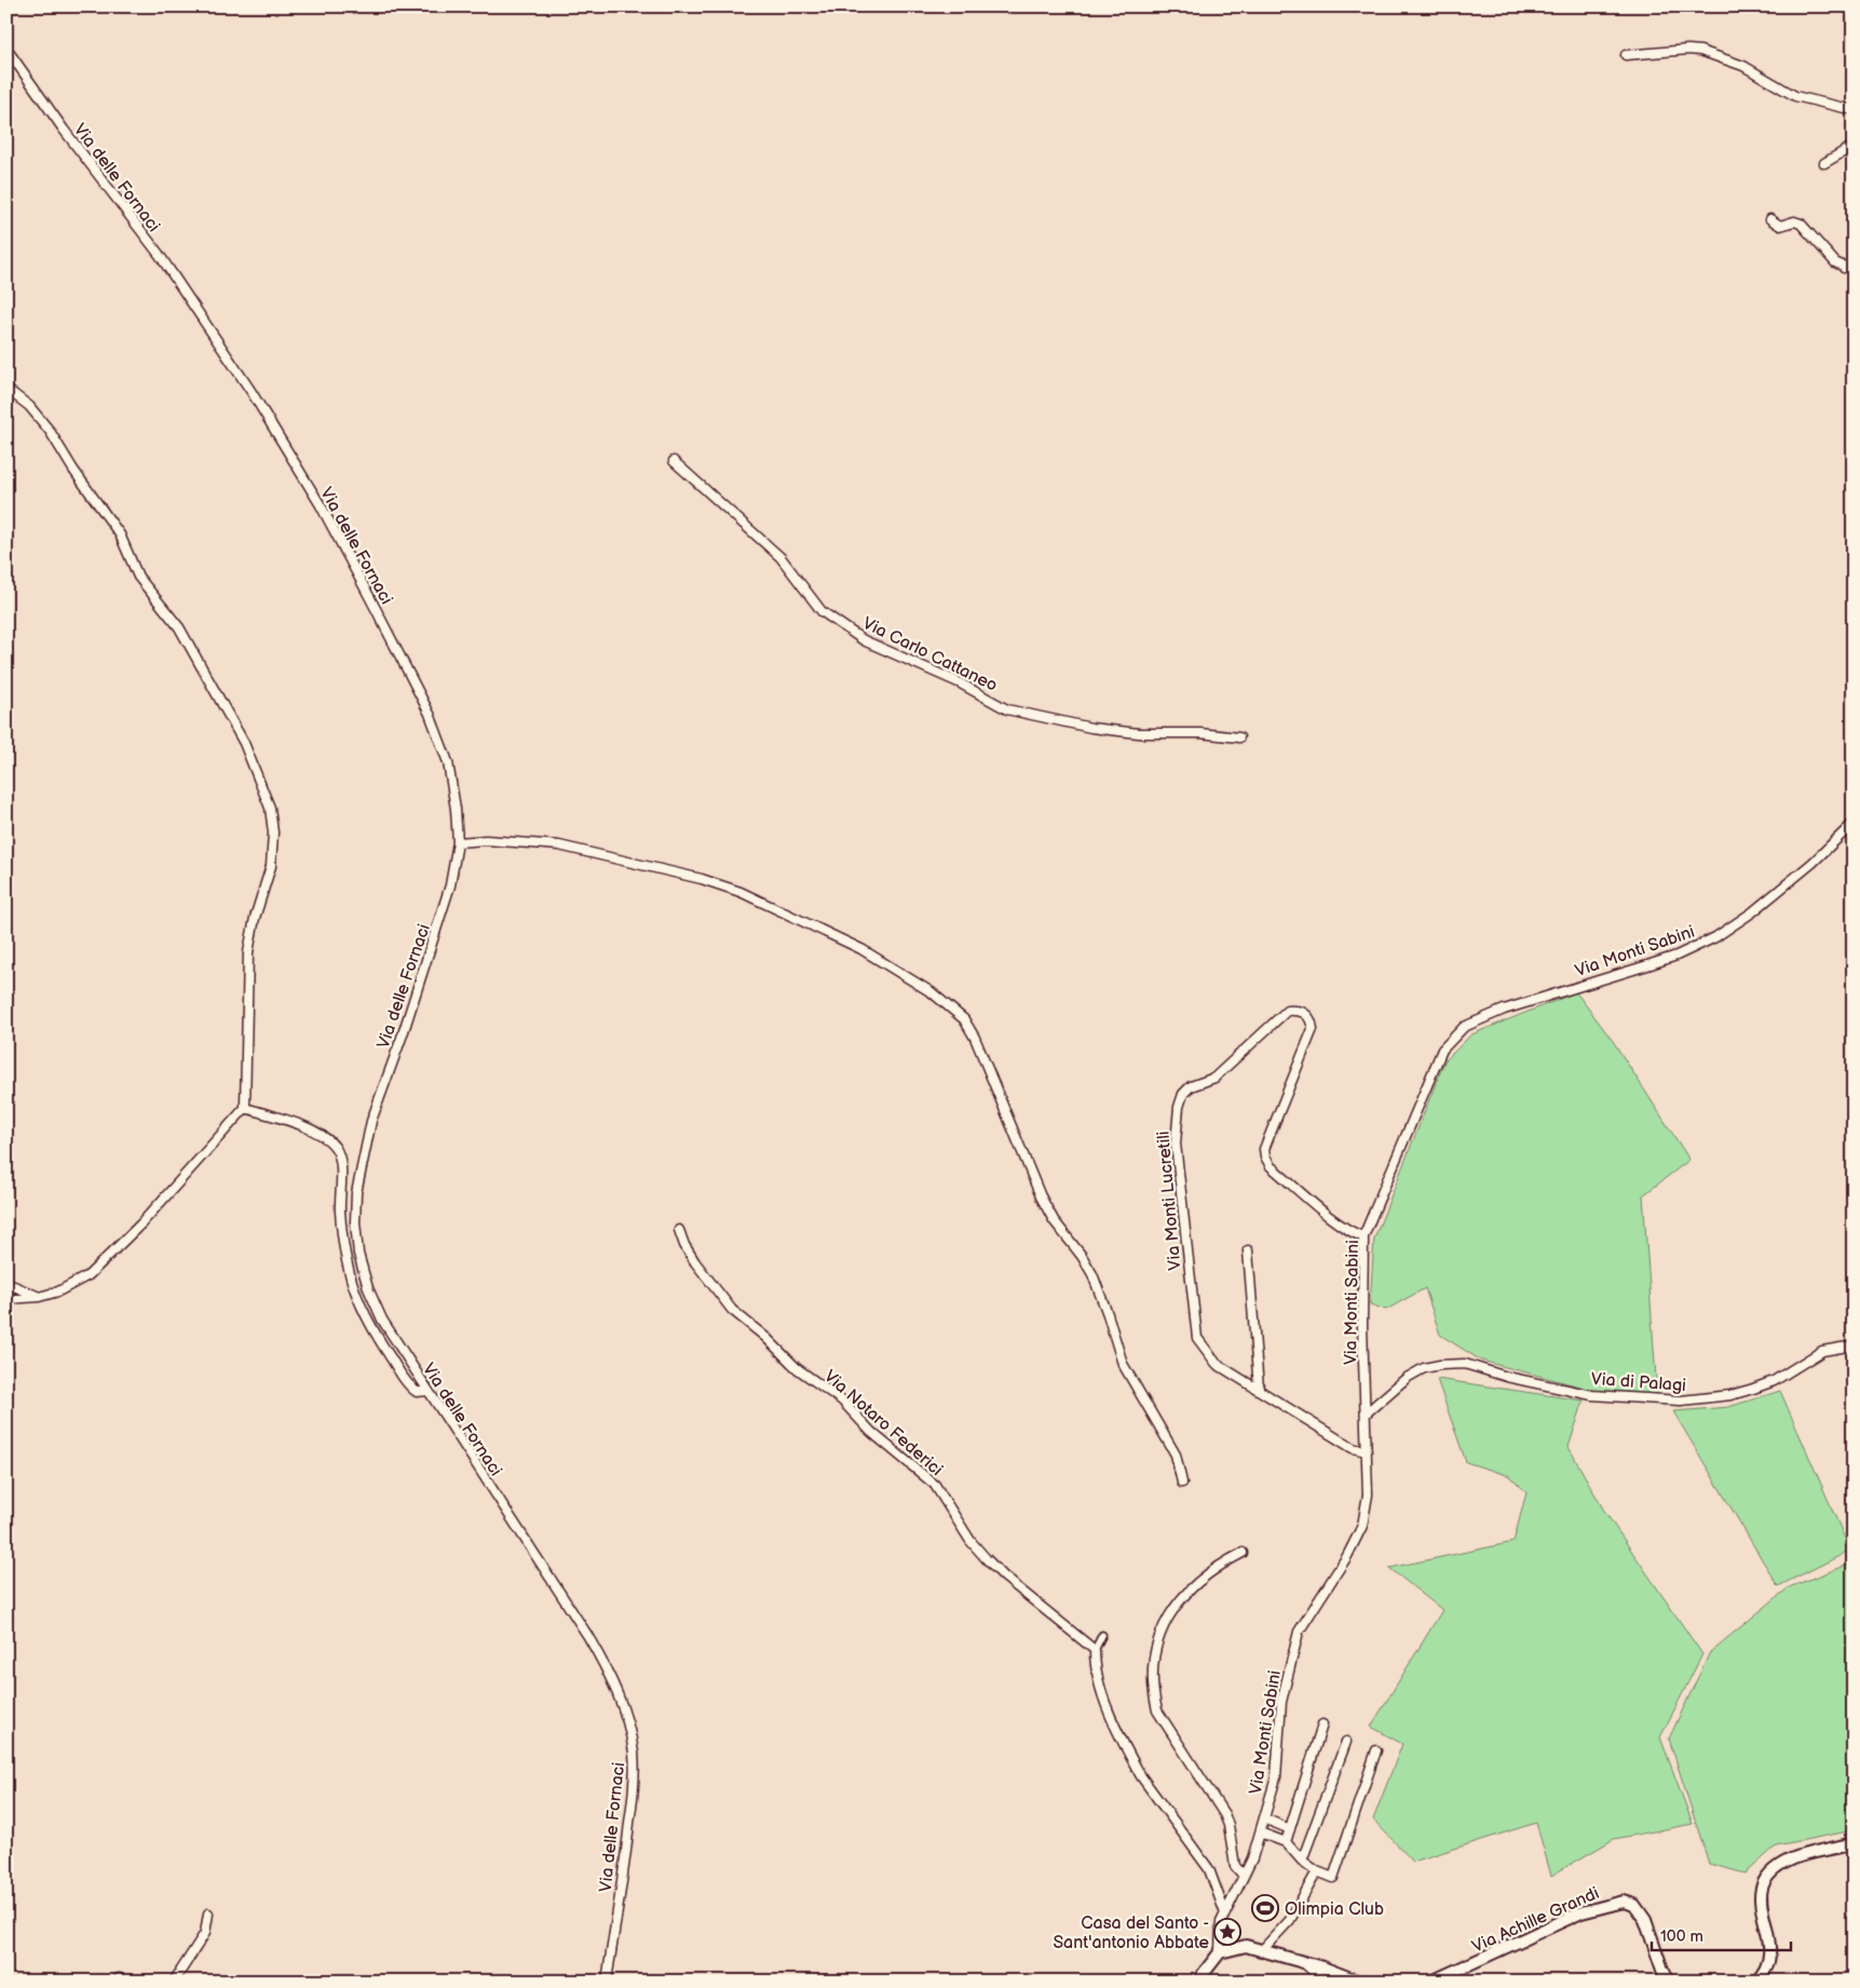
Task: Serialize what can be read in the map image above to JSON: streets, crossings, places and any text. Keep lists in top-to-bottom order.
{
  "streets": {
    "main road": ["Via Achille Grandi"],
    "street": [
      "Via delle Fornaci",
      "Via Carlo Cattaneo",
      "Via Monti Sabini",
      "Via Monti Lucretili",
      "Via di Palagi",
      "Via Notaro Federici"
    ]
  },
  "crossings": [
    ["Via Monti Sabini", "Via Monti Lucretili"],
    ["Via Monti Sabini", "Via di Palagi"]
  ],
  "places": {
    "sports": ["Olimpia Club"],
    "place": ["Casa del Santo - Sant'antonio Abbate"]
  },
  "scale_bar": "100 m"
}
